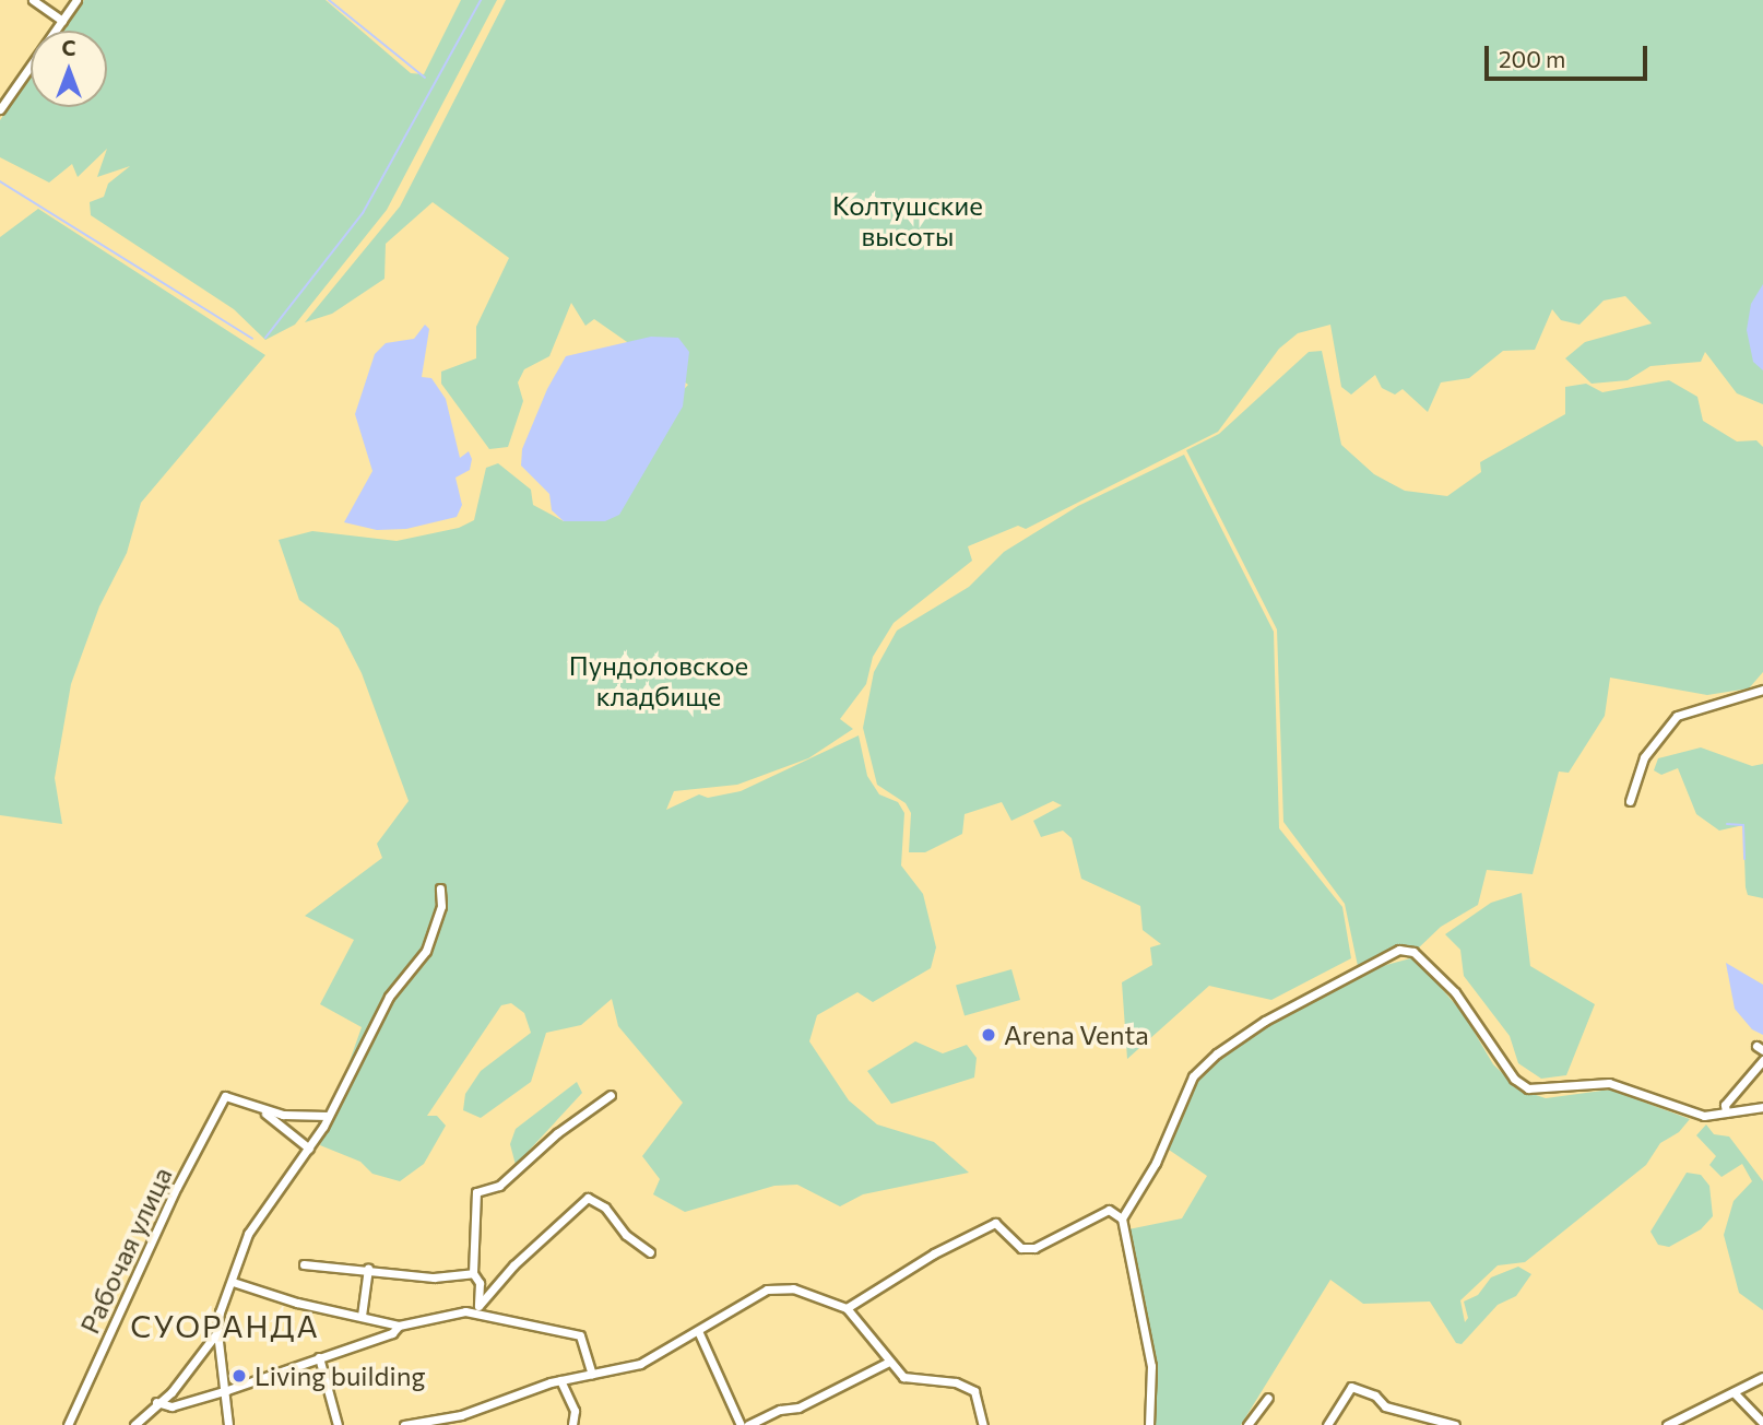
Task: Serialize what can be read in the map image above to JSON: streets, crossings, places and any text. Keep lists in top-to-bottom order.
{
  "streets": {
    "street": ["Рабочая улица"]
  },
  "districts": ["СУОРАНДА"],
  "parks": ["Колтушские высоты", "Пундоловское кладбище"],
  "places": ["Arena Venta", "Living building"],
  "scale_bar": "200 m",
  "north": "top"
}
